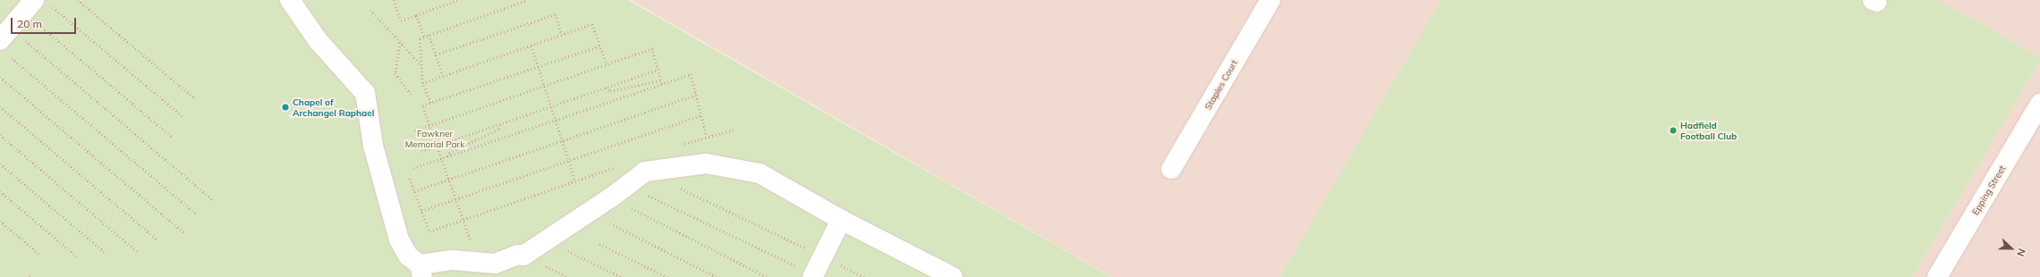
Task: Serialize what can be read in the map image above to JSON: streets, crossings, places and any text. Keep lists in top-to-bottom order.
{
  "streets": {
    "street": ["Staples Court", "Epping Street"]
  },
  "parks": ["Fawkner Memorial Park"],
  "places": ["Chapel of Archangel Raphael", "Hadfield Football Club"],
  "scale_bar": "20 m",
  "north": "right"
}
